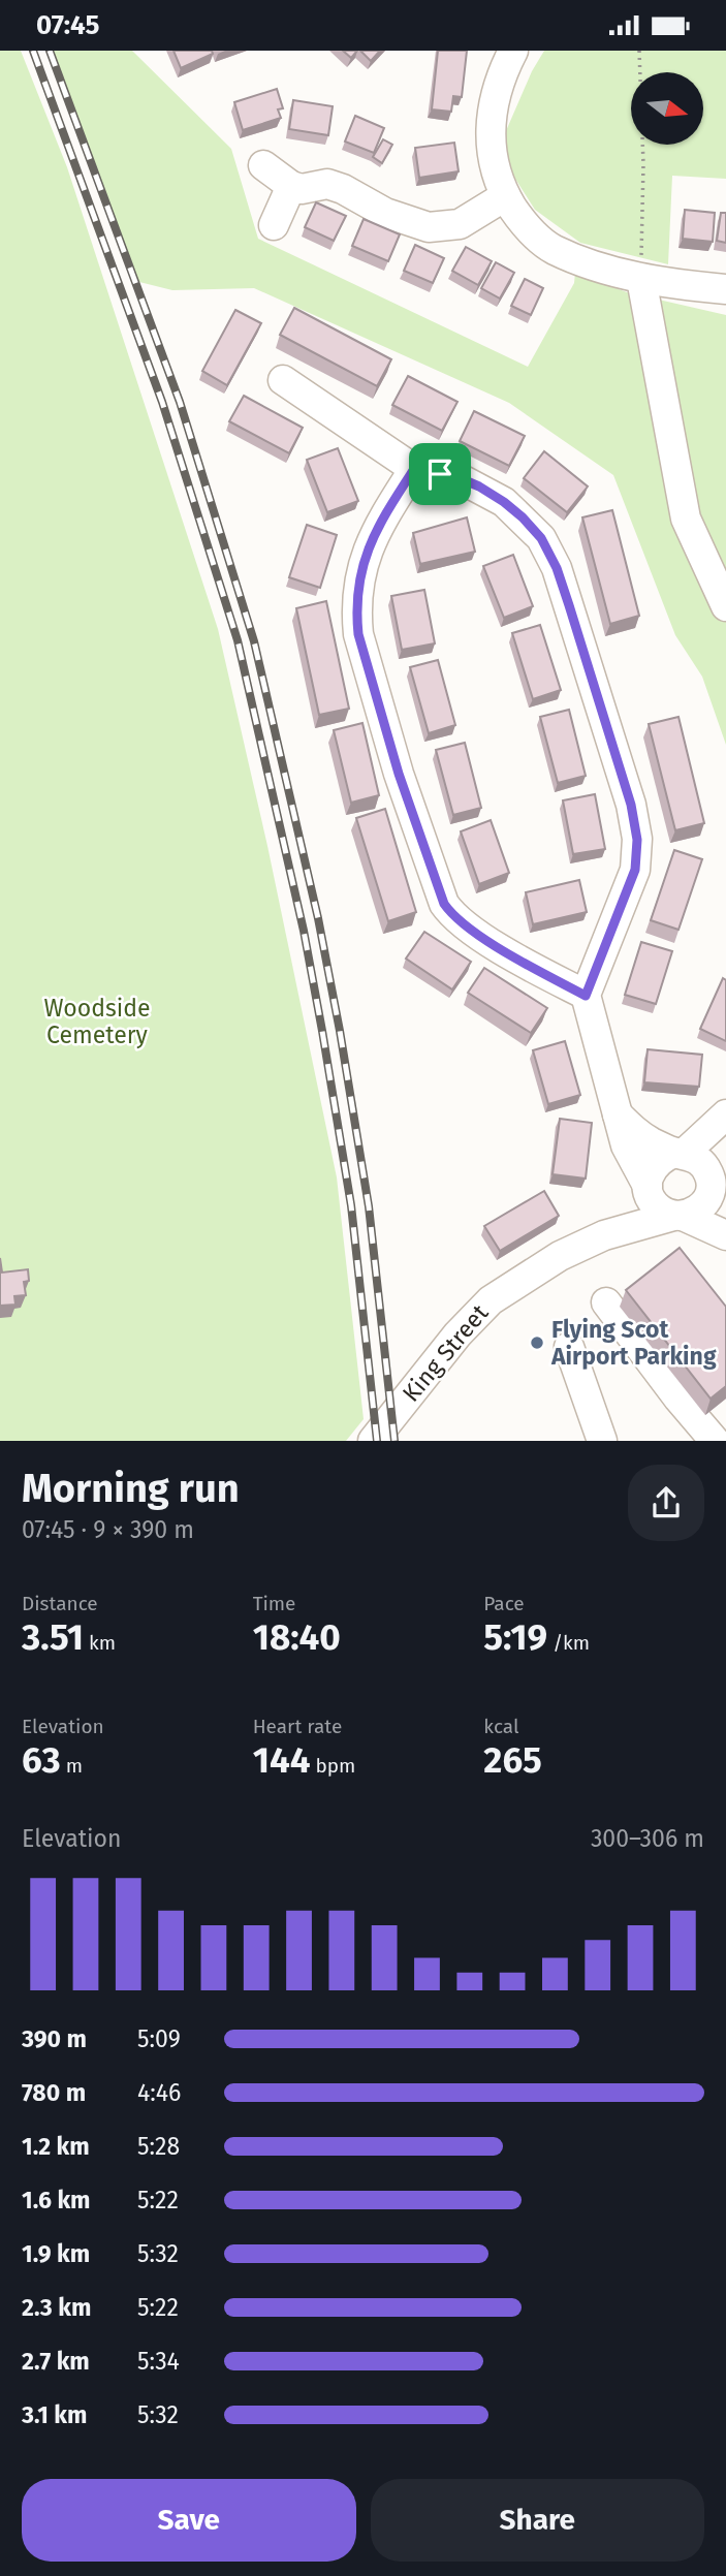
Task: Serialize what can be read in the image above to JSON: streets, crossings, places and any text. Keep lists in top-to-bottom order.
{
  "streets": {
    "street": ["King Street"]
  },
  "parks": ["Woodside Cemetery"],
  "places": ["Flying Scot Airport Parking"],
  "north": "right",
  "page": {
    "status": "07:45",
    "heading": ["Morning run", "07:45 · 9 × 390 m"],
    "stats": [
      ["Distance", "3.51 km"],
      ["Time", "18:40"],
      ["Pace", "5:19 /km"],
      ["Elevation", "63 m"],
      ["Heart rate", "144 bpm"],
      ["kcal", "265"]
    ],
    "chart": ["Elevation", "300–306 m"],
    "list": [
      {
        "name": "390 m",
        "note": "5:09"
      },
      {
        "name": "780 m",
        "note": "4:46"
      },
      {
        "name": "1.2 km",
        "note": "5:28"
      },
      {
        "name": "1.6 km",
        "note": "5:22"
      },
      {
        "name": "1.9 km",
        "note": "5:32"
      },
      {
        "name": "2.3 km",
        "note": "5:22"
      },
      {
        "name": "2.7 km",
        "note": "5:34"
      },
      {
        "name": "3.1 km",
        "note": "5:32"
      }
    ],
    "buttons": ["Save", "Share"]
  }
}
